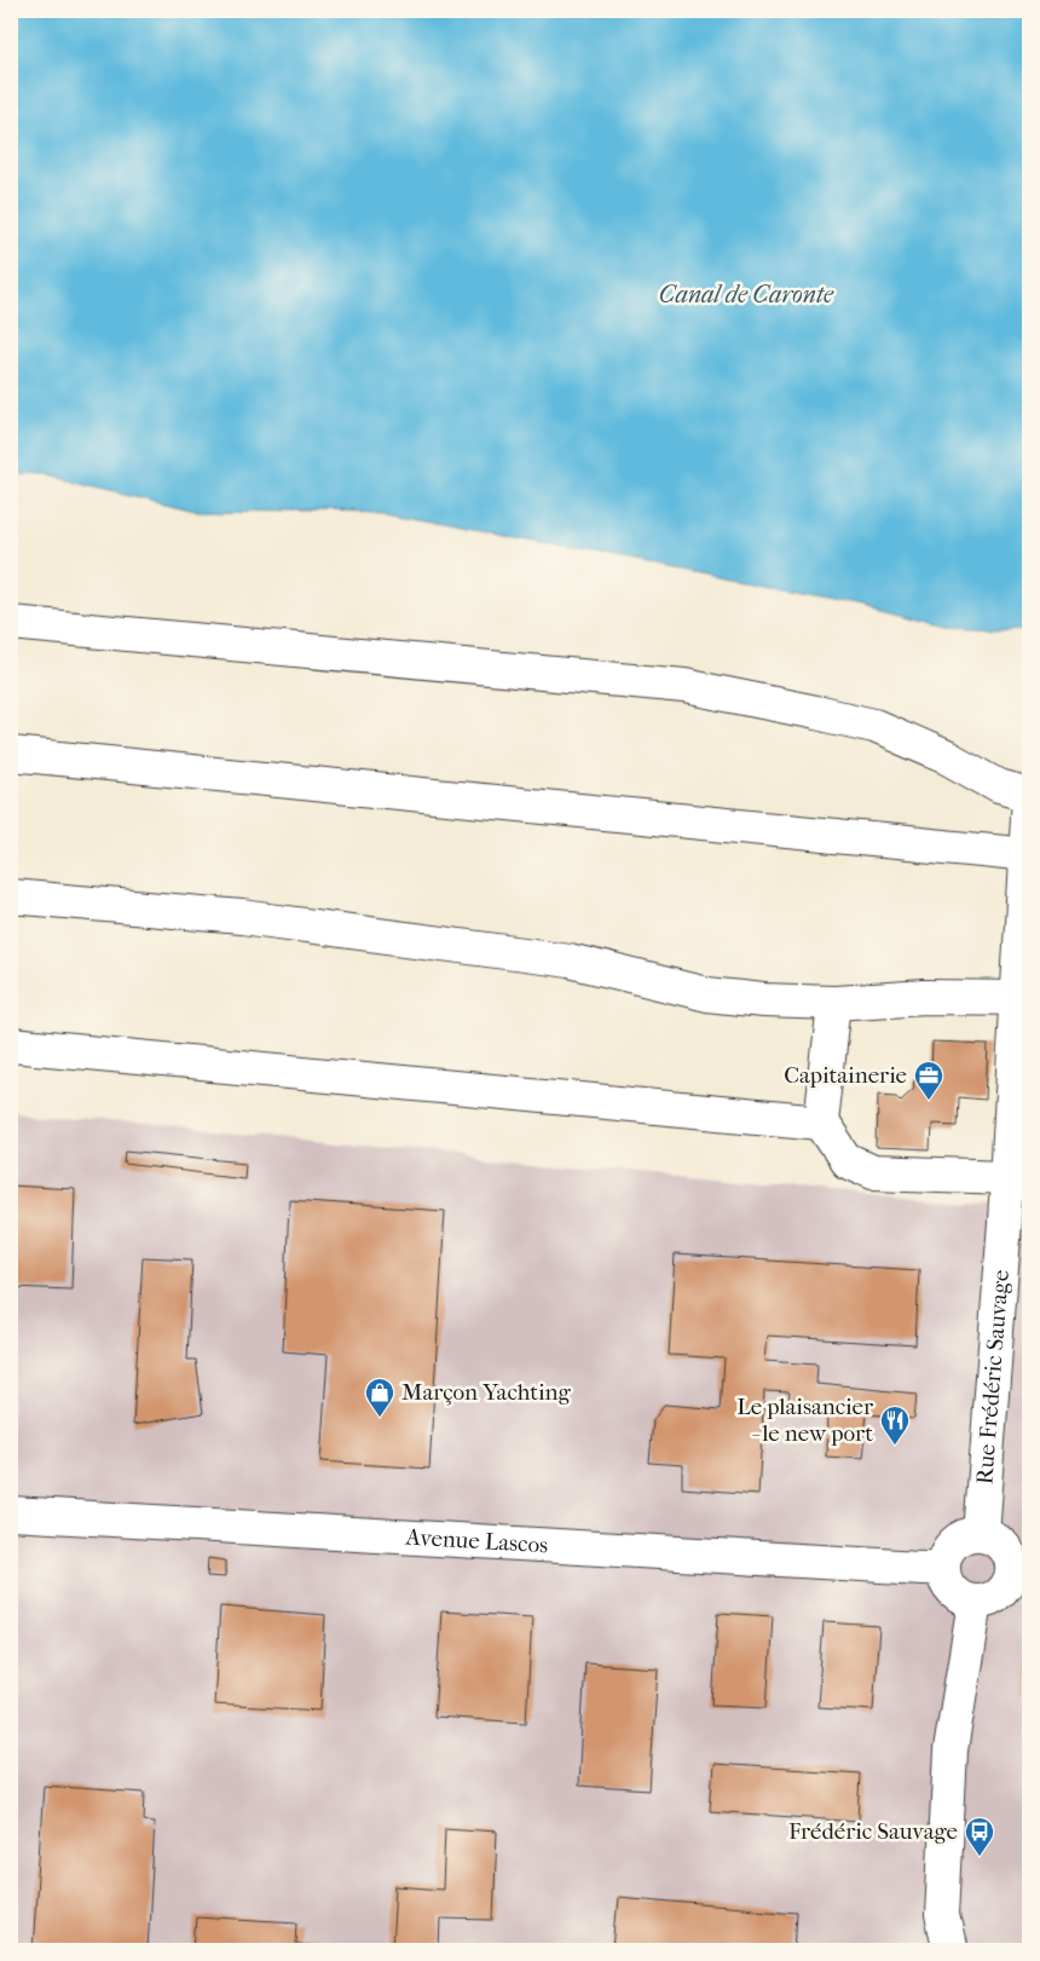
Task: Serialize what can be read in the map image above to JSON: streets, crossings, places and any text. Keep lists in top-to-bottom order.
{
  "streets": {
    "street": ["Rue Frédéric Sauvage", "Avenue Lascos"]
  },
  "crossings": [
    ["Rue Frédéric Sauvage", "Avenue Lascos"]
  ],
  "water": ["Canal de Caronte"],
  "places": {
    "office": ["Capitainerie"],
    "shop": ["Marçon Yachting"],
    "restaurant": ["Le plaisancier - le new port"],
    "bus stop": ["Frédéric Sauvage"]
  }
}
